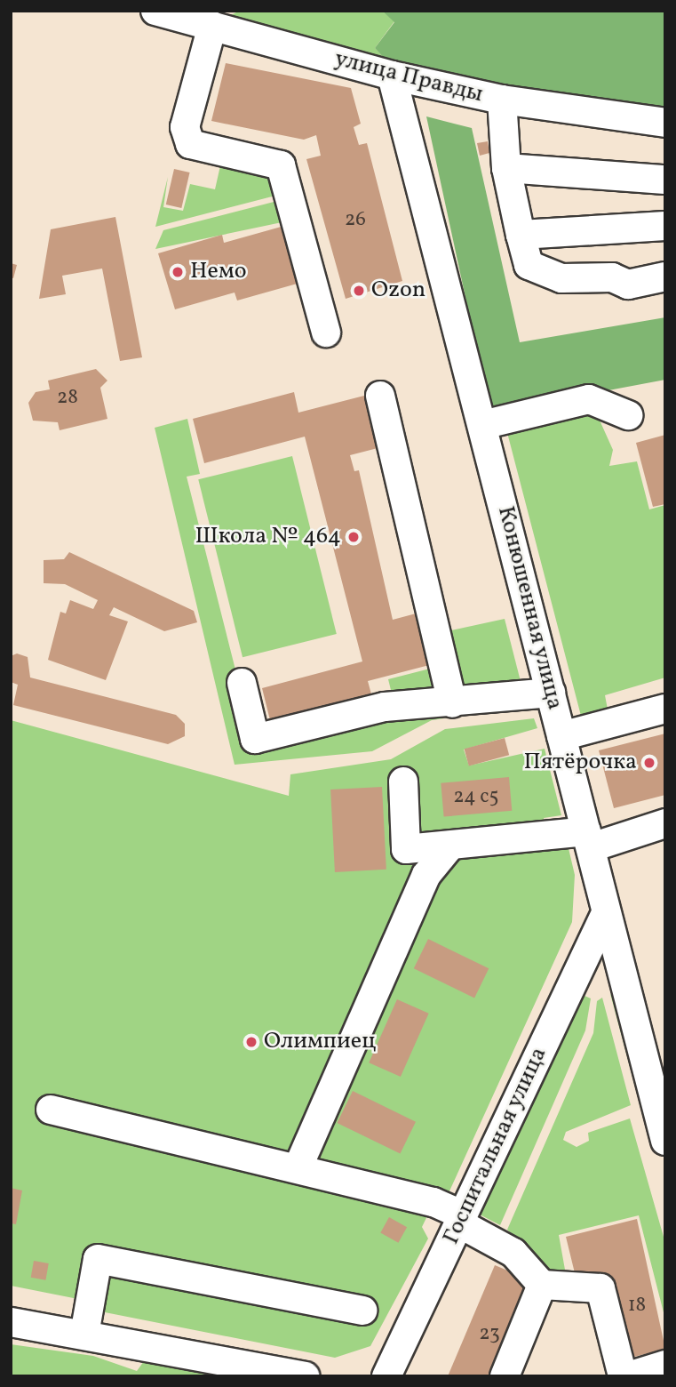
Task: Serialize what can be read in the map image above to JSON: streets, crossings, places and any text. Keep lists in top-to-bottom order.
{
  "streets": {
    "street": ["улица Правды", "Конюшенная улица", "Госпитальная улица"]
  },
  "crossings": [
    ["улица Правды", "Конюшенная улица"],
    ["Конюшенная улица", "Госпитальная улица"]
  ],
  "places": [
    "Немо",
    "Ozon",
    "Школа № 464",
    "Пятёрочка",
    "Олимпиец"
  ],
  "house_numbers": [
    "26",
    "28",
    "24 с5",
    "18",
    "23"
  ]
}
